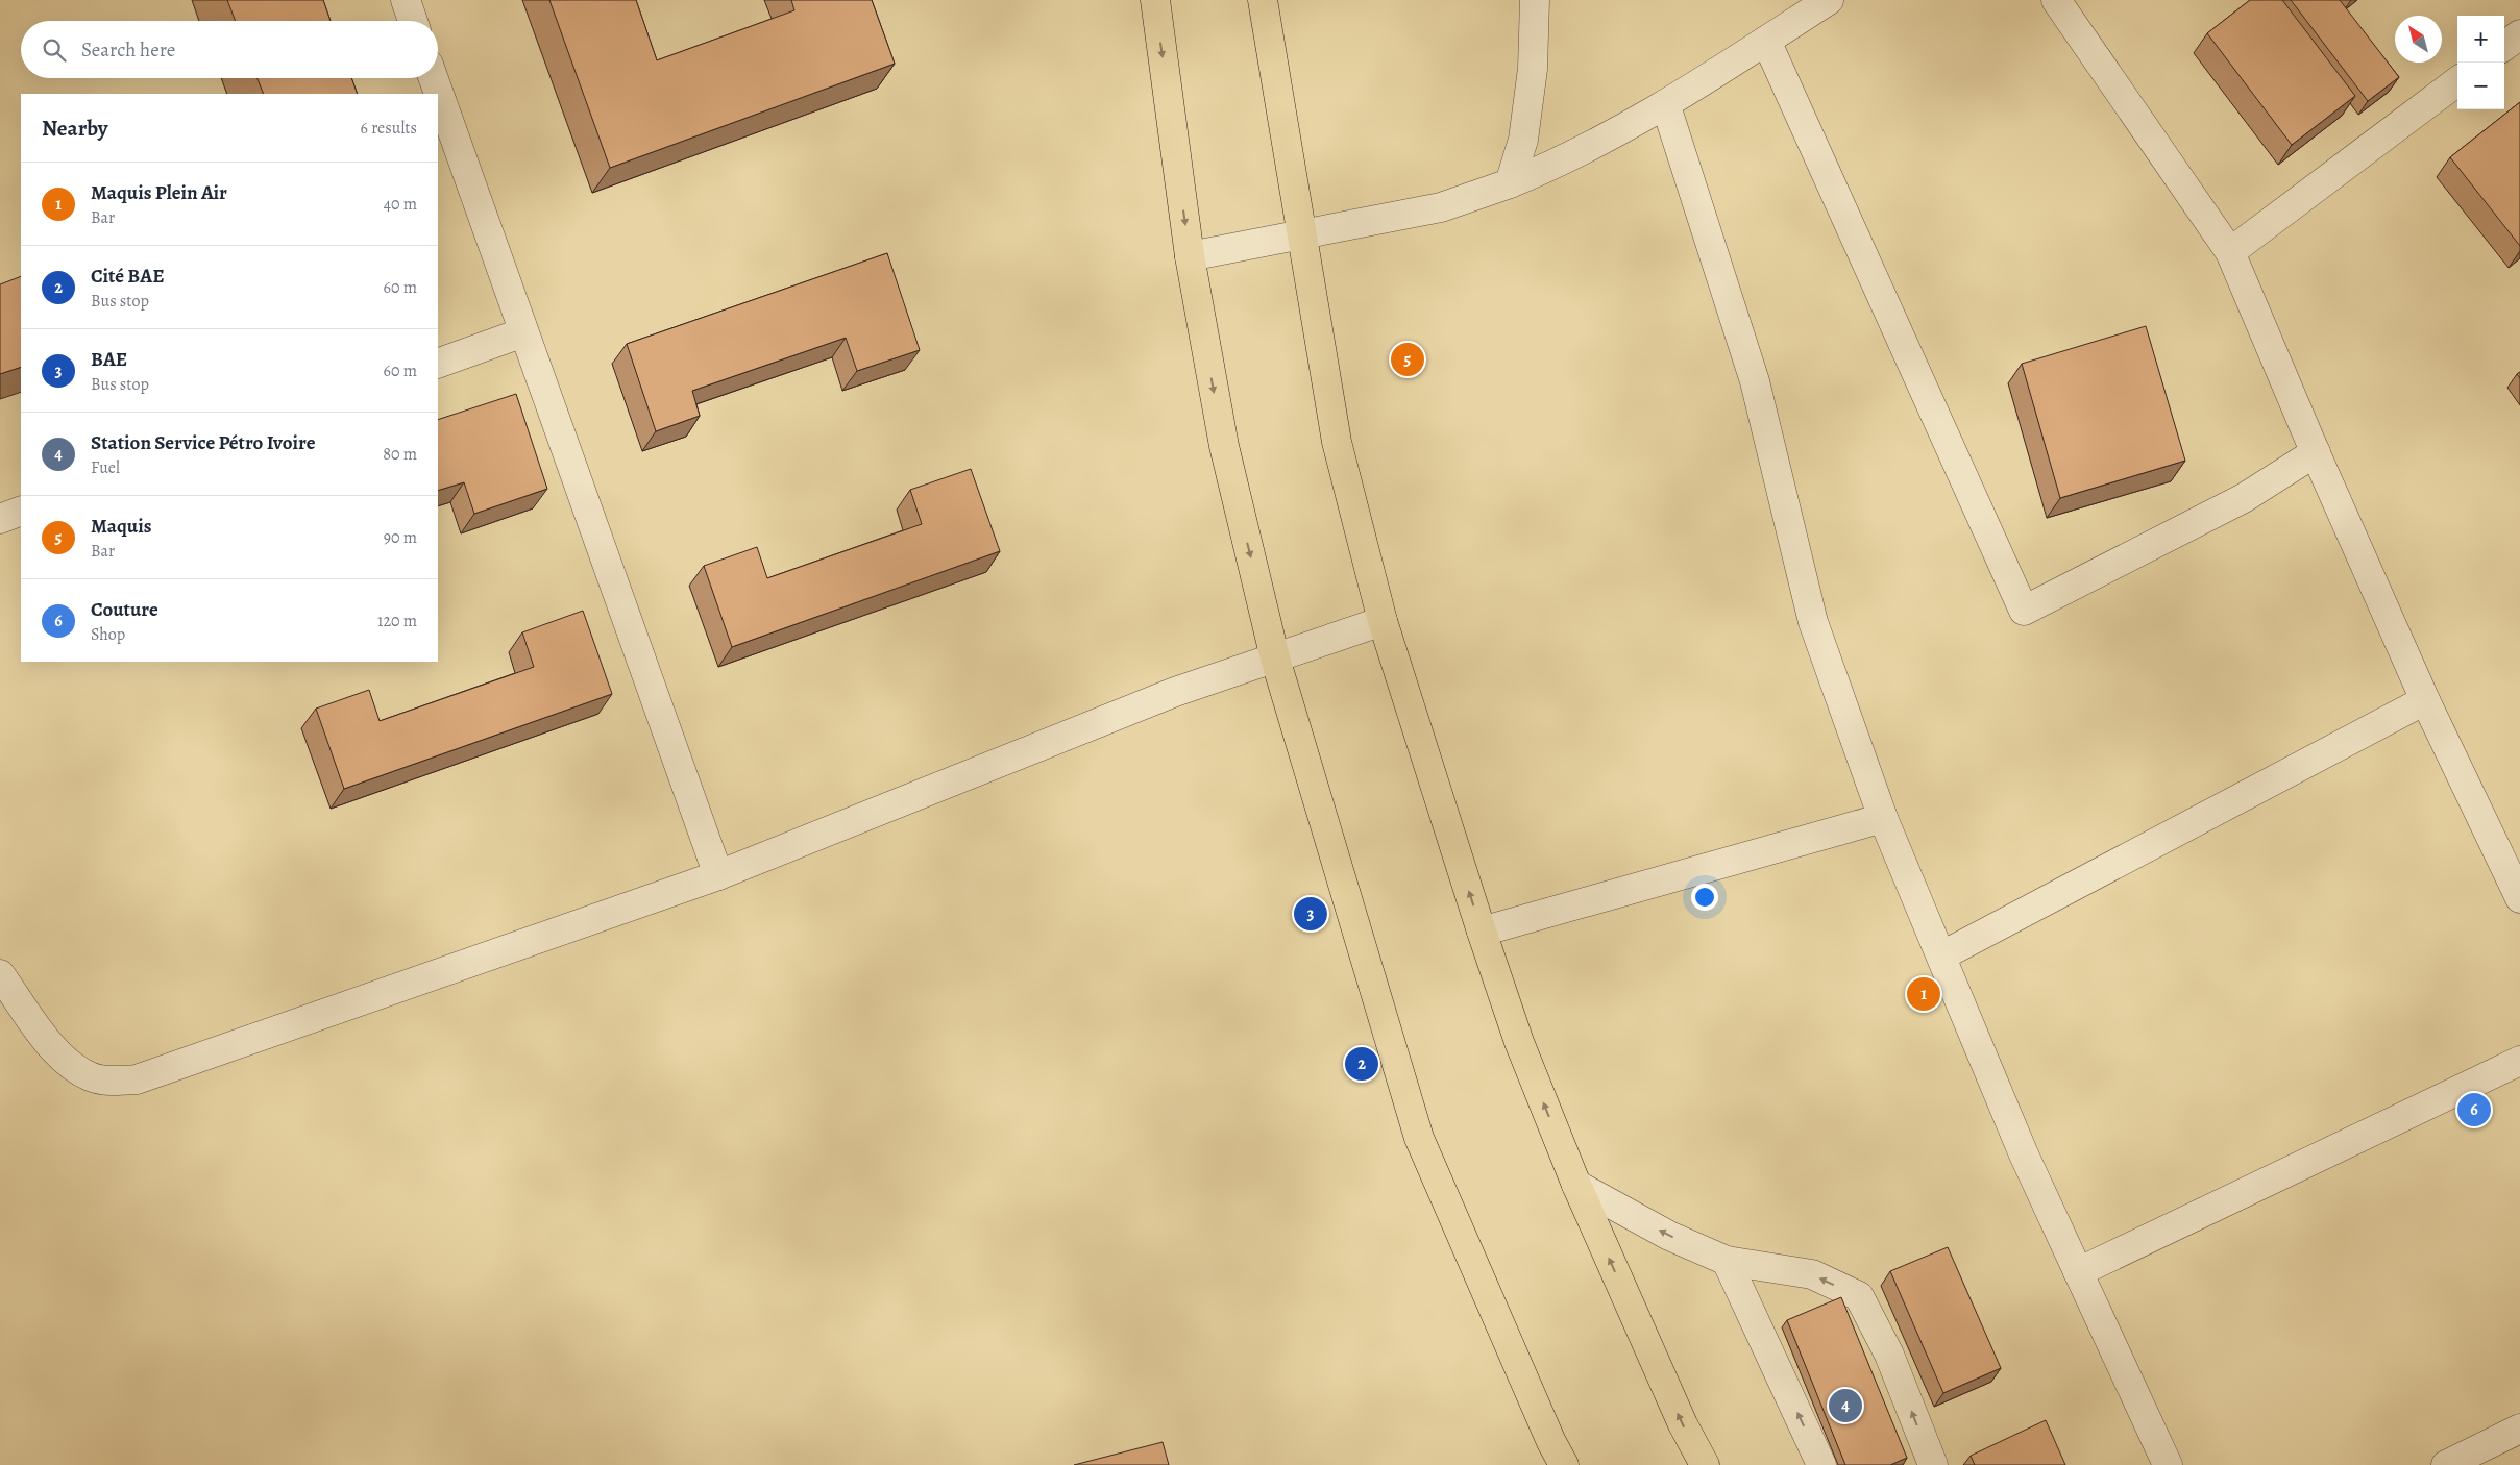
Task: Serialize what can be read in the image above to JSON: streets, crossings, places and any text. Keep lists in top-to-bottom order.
{
  "north": "top left",
  "page": {
    "map_buttons": ["+", "−"],
    "search": "Search here",
    "heading": ["Nearby", "6 results"],
    "list": [
      {
        "mark": "1",
        "name": "Maquis Plein Air",
        "note": "Bar",
        "value": "40 m"
      },
      {
        "mark": "2",
        "name": "Cité BAE",
        "note": "Bus stop",
        "value": "60 m"
      },
      {
        "mark": "3",
        "name": "BAE",
        "note": "Bus stop",
        "value": "60 m"
      },
      {
        "mark": "4",
        "name": "Station Service Pétro Ivoire",
        "note": "Fuel",
        "value": "80 m"
      },
      {
        "mark": "5",
        "name": "Maquis",
        "note": "Bar",
        "value": "90 m"
      },
      {
        "mark": "6",
        "name": "Couture",
        "note": "Shop",
        "value": "120 m"
      }
    ],
    "pins": [
      "5",
      "3",
      "1",
      "2",
      "6",
      "4"
    ]
  }
}
